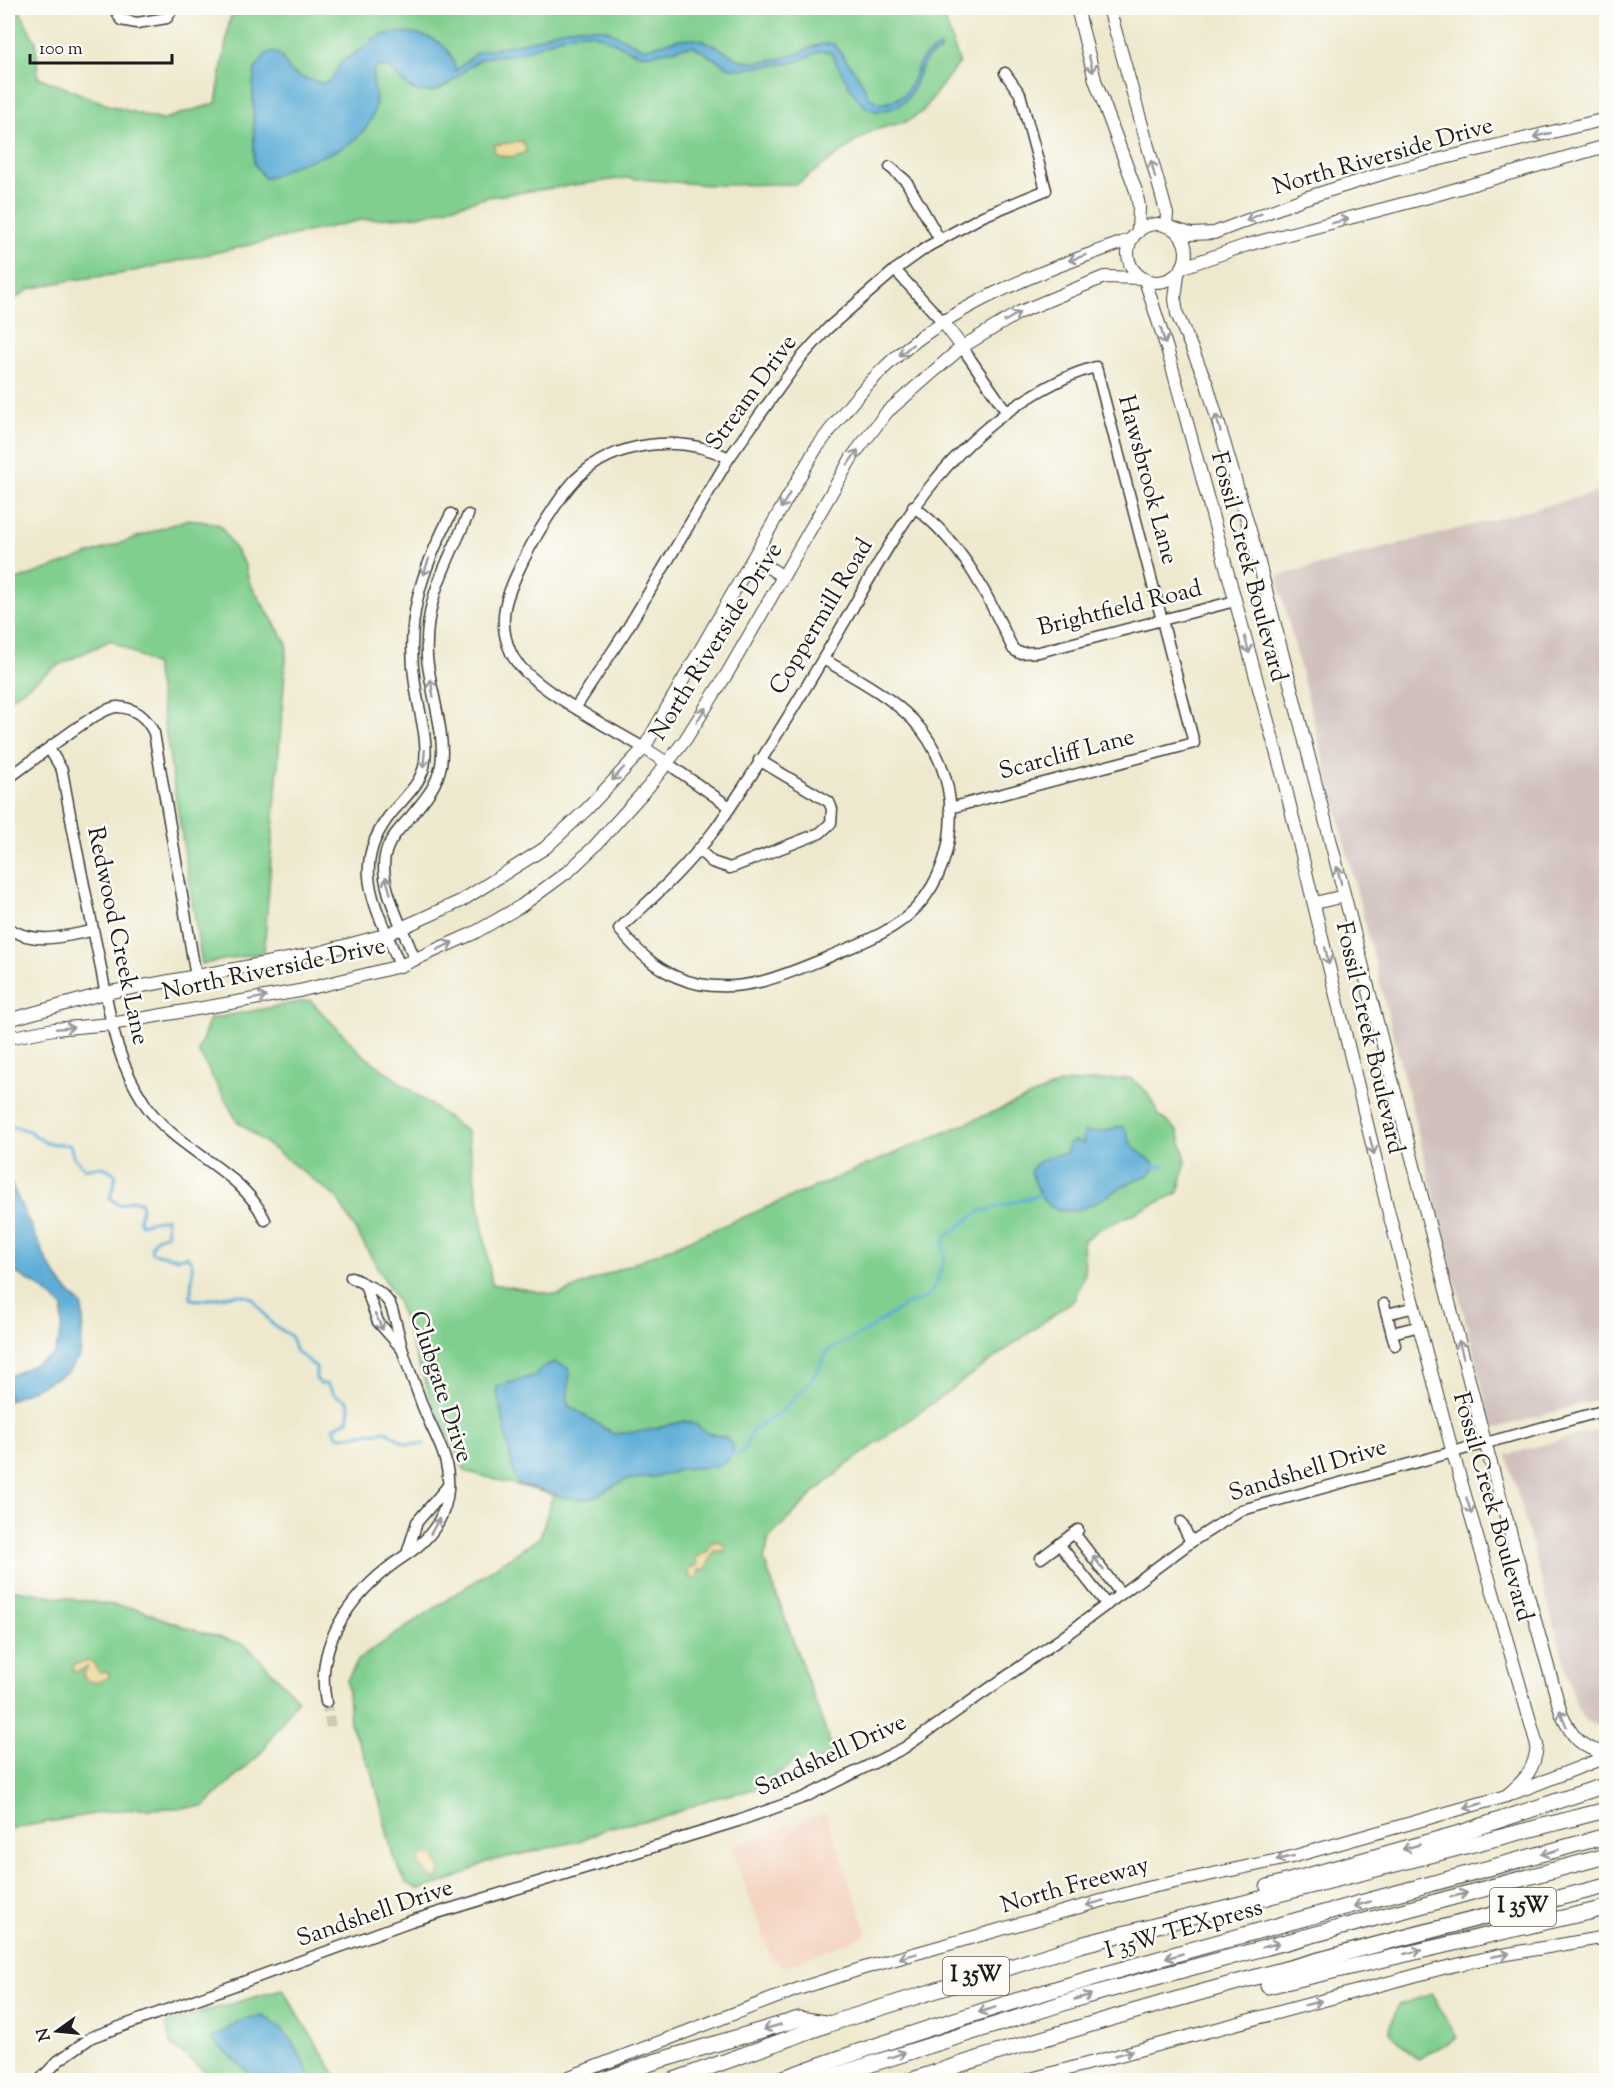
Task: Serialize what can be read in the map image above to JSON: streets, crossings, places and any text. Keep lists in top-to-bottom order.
{
  "streets": {
    "highway": ["I 35W", "I 35W TEXpress"],
    "main road": ["North Riverside Drive", "Fossil Creek Boulevard", "North Freeway"],
    "street": [
      "Stream Drive",
      "Hawsbrook Lane",
      "Brightfield Road",
      "Coppermill Road",
      "Scarcliff Lane",
      "Redwood Creek Lane",
      "Clubgate Drive",
      "Sandshell Drive"
    ]
  },
  "crossings": [
    ["North Riverside Drive", "Fossil Creek Boulevard"],
    ["North Riverside Drive", "Redwood Creek Lane"],
    ["Hawsbrook Lane", "Brightfield Road"],
    ["Hawsbrook Lane", "Coppermill Road"],
    ["Hawsbrook Lane", "Scarcliff Lane"],
    ["Fossil Creek Boulevard", "Brightfield Road"],
    ["Fossil Creek Boulevard", "Sandshell Drive"],
    ["Fossil Creek Boulevard", "North Freeway"],
    ["Brightfield Road", "Coppermill Road"],
    ["Coppermill Road", "Scarcliff Lane"]
  ],
  "one_way": ["North Freeway"],
  "scale_bar": "100 m",
  "north": "left"
}
